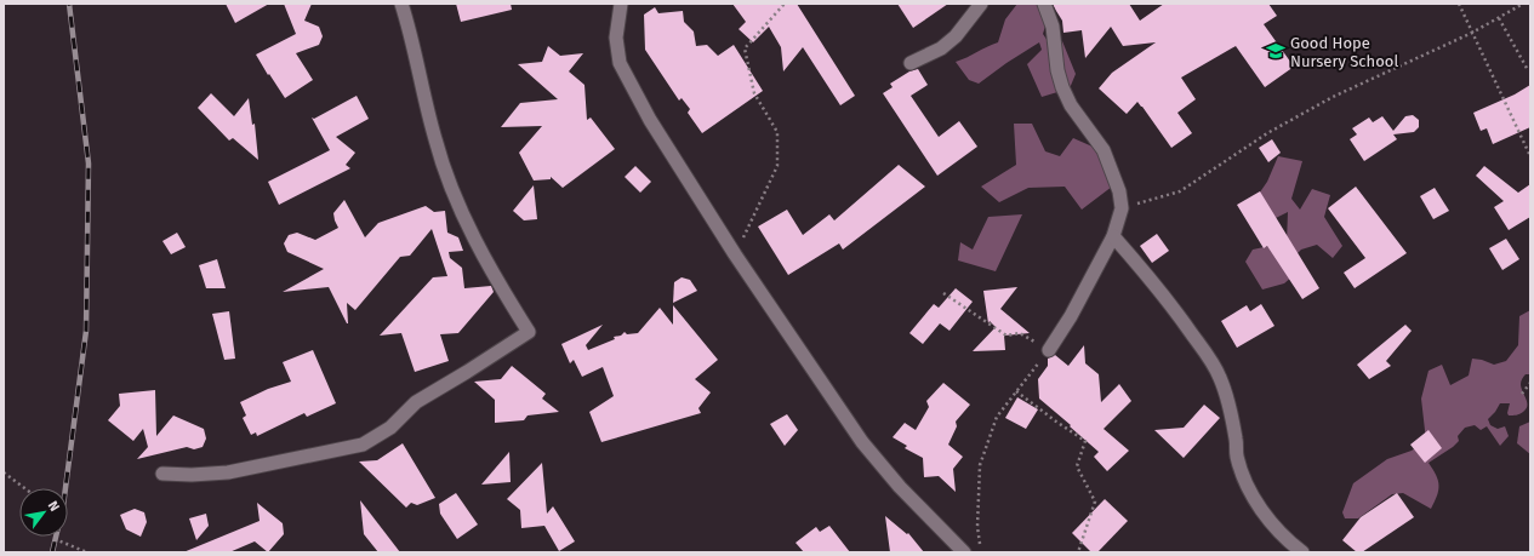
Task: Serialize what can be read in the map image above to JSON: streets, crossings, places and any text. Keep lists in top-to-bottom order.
{
  "places": {
    "school or university": ["Good Hope Nursery School"]
  },
  "north": "top right"
}
